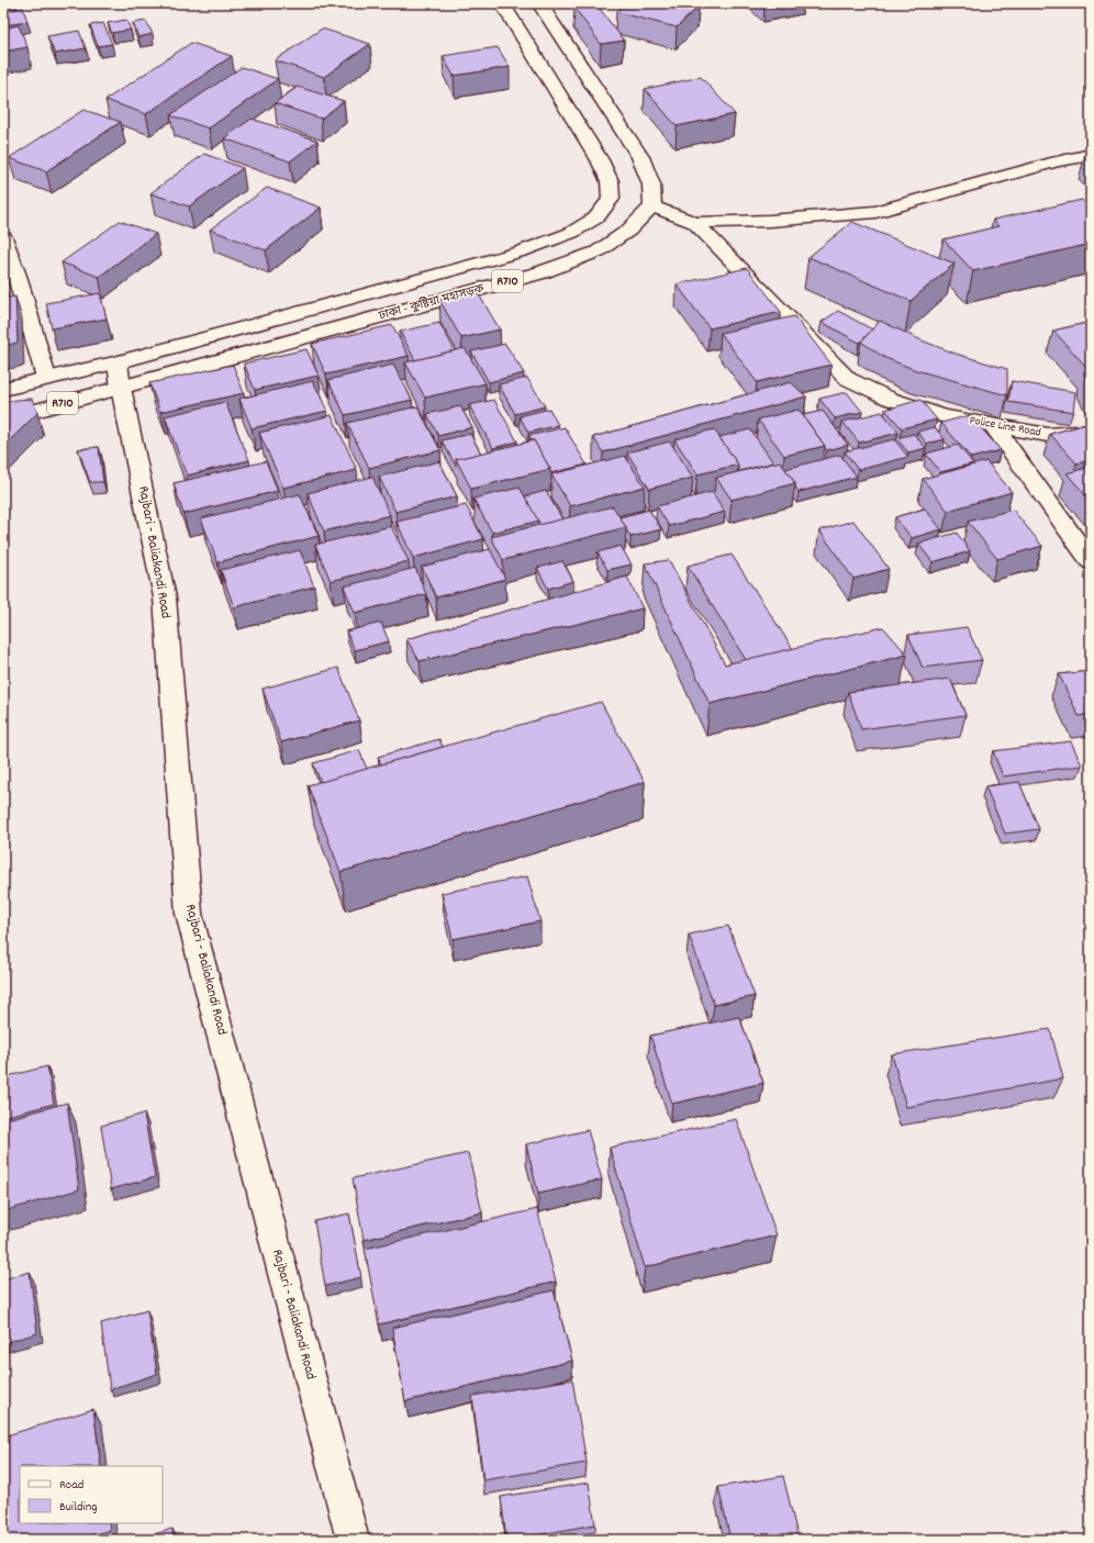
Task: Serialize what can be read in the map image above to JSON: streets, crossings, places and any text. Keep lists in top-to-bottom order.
{
  "streets": {
    "main road": [
      "R710",
      "ঢাকা - কুষ্টিয়া মহাসড়ক",
      "Police Line Road",
      "Rajbari - Baliakandi Road"
    ]
  },
  "crossings": [
    ["R710", "ঢাকা - কুষ্টিয়া মহাসড়ক"],
    ["R710", "Rajbari - Baliakandi Road"],
    ["ঢাকা - কুষ্টিয়া মহাসড়ক", "Police Line Road"],
    ["ঢাকা - কুষ্টিয়া মহাসড়ক", "Rajbari - Baliakandi Road"]
  ],
  "legend": ["Road", "Building"]
}
